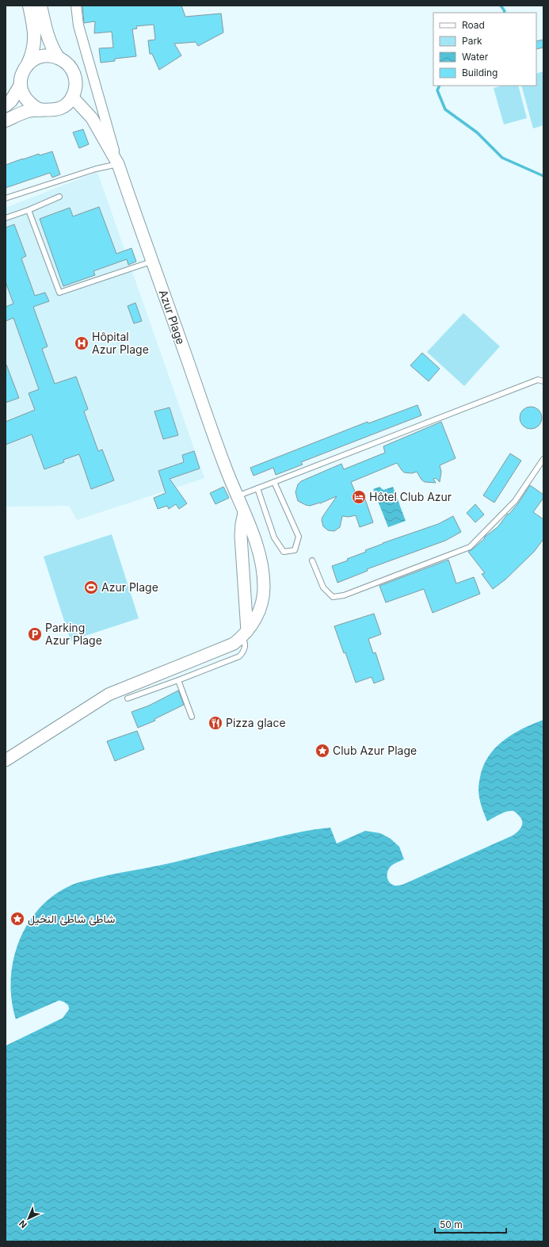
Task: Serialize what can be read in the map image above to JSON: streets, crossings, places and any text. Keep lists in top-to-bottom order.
{
  "streets": {
    "street": ["Azur Plage"]
  },
  "places": {
    "hospital": ["Hôpital Azur Plage"],
    "hotel": ["Hôtel Club Azur"],
    "sports": ["Azur Plage"],
    "parking": ["Parking Azur Plage"],
    "restaurant": ["Pizza glace"],
    "place": ["Club Azur Plage", "شاطئ شاطئ النخيل"]
  },
  "legend": [
    "Road",
    "Park",
    "Water",
    "Building"
  ],
  "scale_bar": "50 m",
  "north": "bottom left"
}
